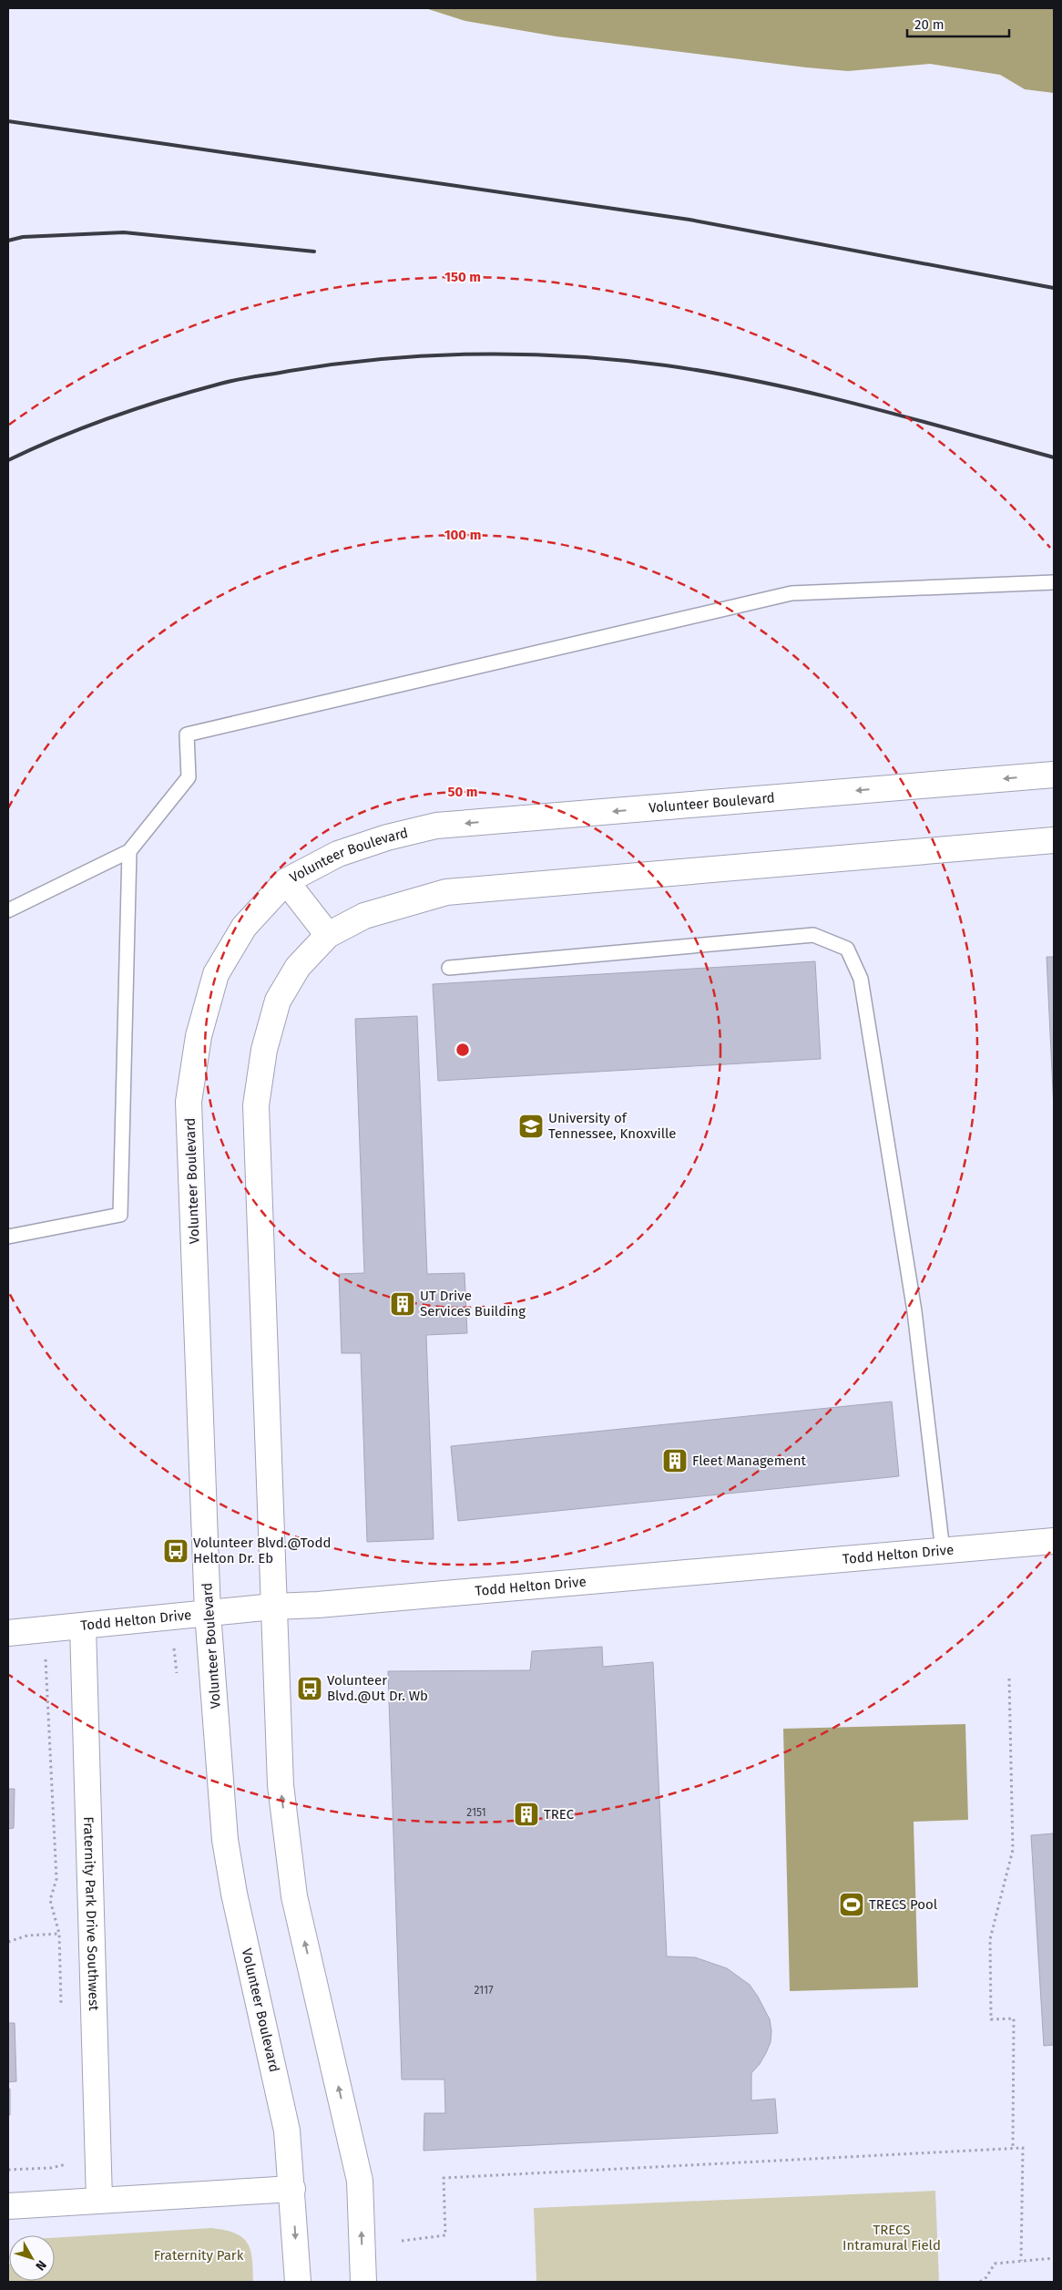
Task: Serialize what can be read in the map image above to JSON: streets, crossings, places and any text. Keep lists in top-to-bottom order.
{
  "streets": {
    "street": ["Volunteer Boulevard", "Todd Helton Drive", "Fraternity Park Drive Southwest"]
  },
  "crossings": [
    ["Volunteer Boulevard", "Todd Helton Drive"],
    ["Todd Helton Drive", "Fraternity Park Drive Southwest"]
  ],
  "parks": ["TRECS Intramural Field", "Fraternity Park"],
  "places": {
    "school or university": ["University of Tennessee, Knoxville"],
    "building": ["UT Drive Services Building", "Fleet Management", "TREC"],
    "bus stop": ["Volunteer Blvd.@Todd Helton Dr. Eb", "Volunteer Blvd.@Ut Dr. Wb"],
    "sports": ["TRECS Pool"]
  },
  "house_numbers": ["2151", "2117"],
  "scale_bar": "20 m",
  "north": "bottom right",
  "rings": ["150 m", "100 m", "50 m"]
}
